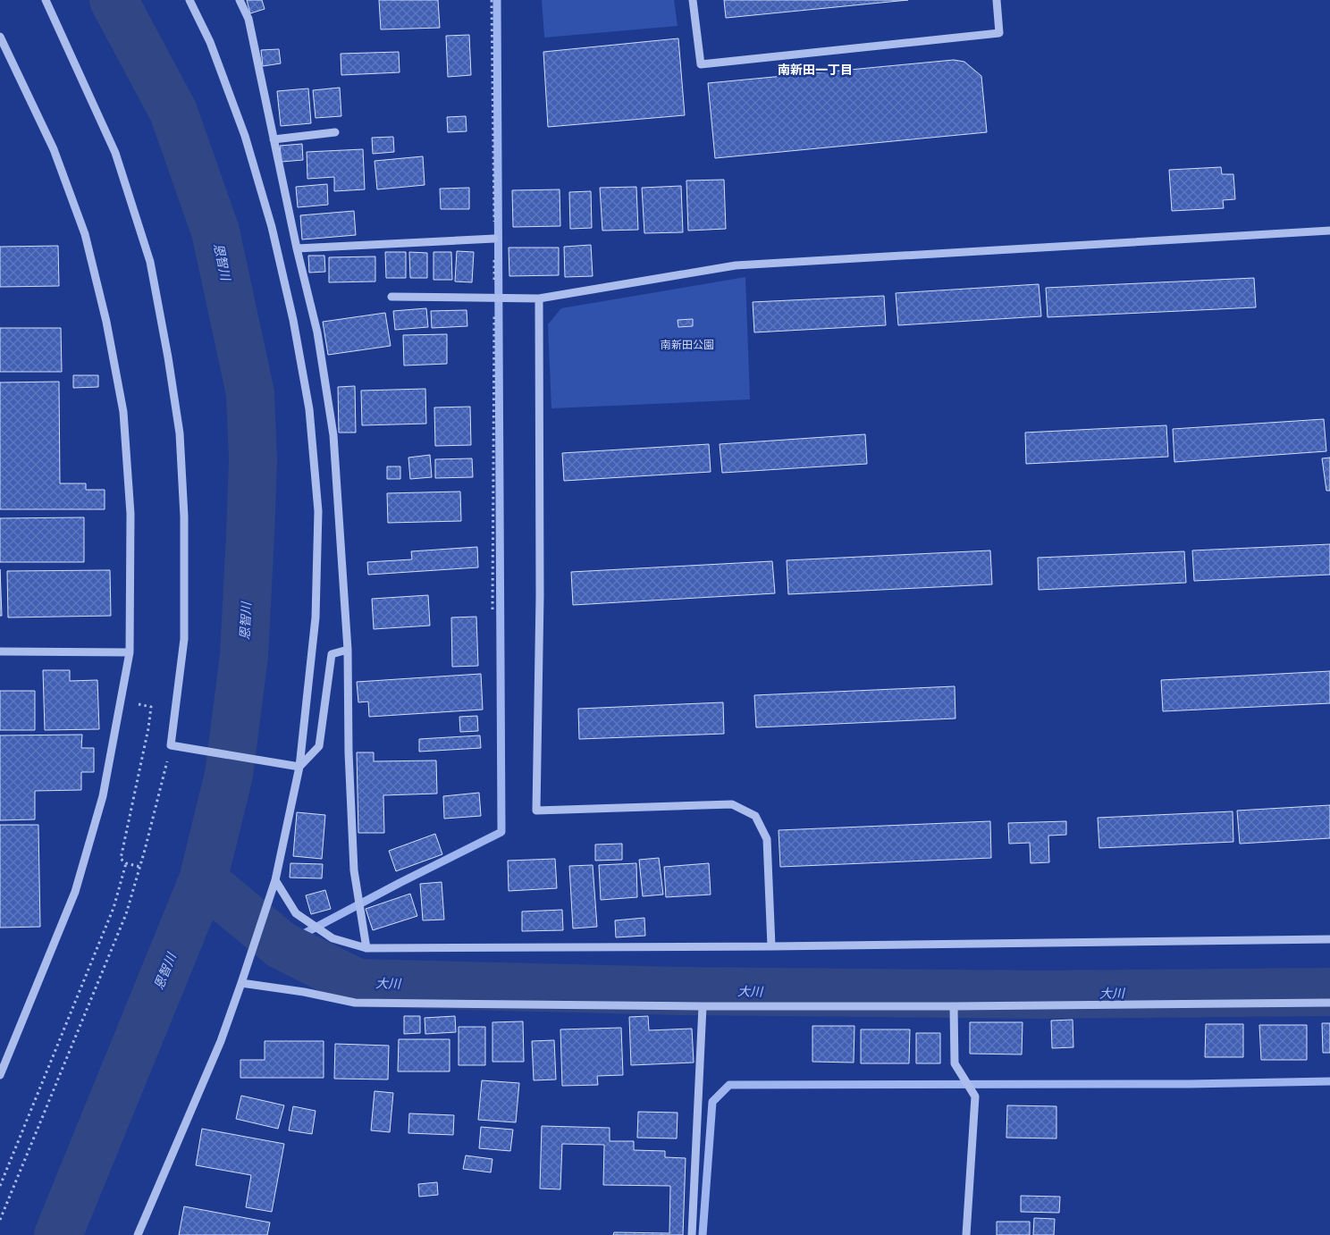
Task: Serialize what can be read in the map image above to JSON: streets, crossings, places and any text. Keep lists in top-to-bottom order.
{
  "districts": ["南新田一丁目"],
  "water": ["恩智川", "大川"],
  "parks": ["南新田公園"]
}
